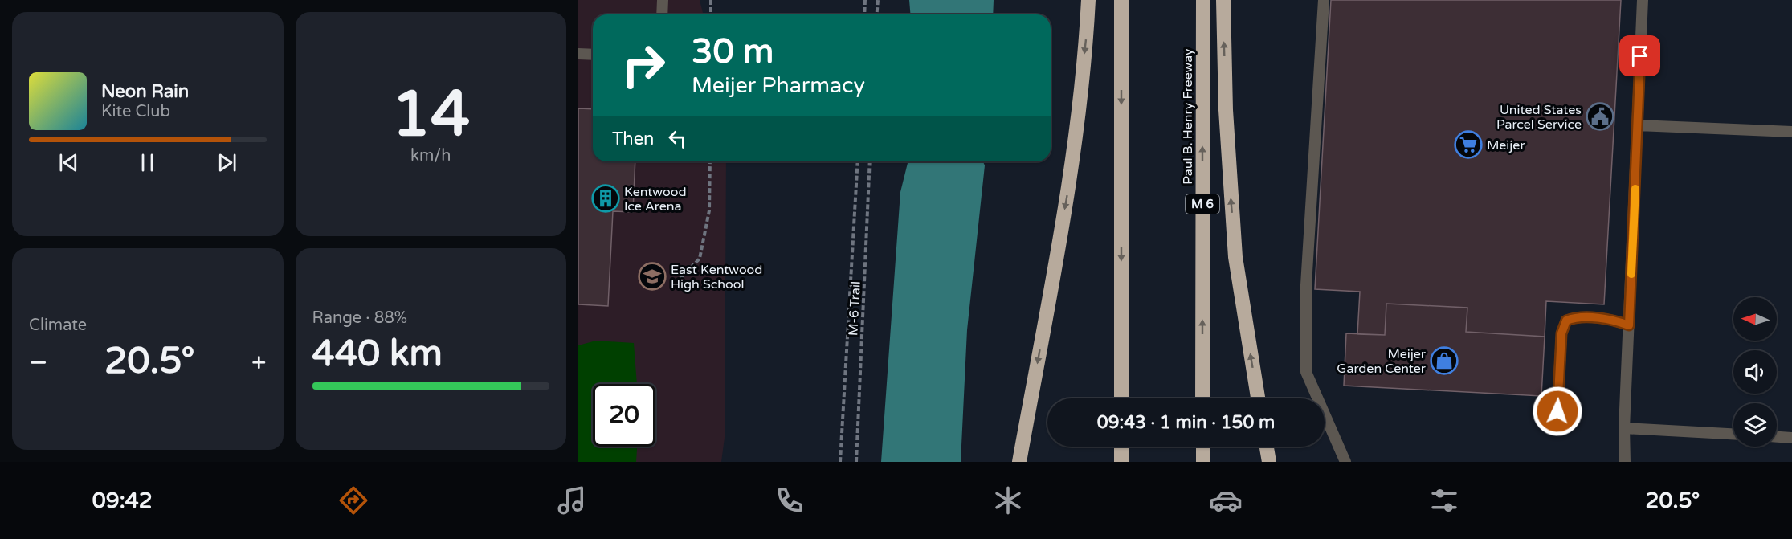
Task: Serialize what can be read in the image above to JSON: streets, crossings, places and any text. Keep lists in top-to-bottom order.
{
  "streets": {
    "highway": ["Paul B. Henry Freeway", "M 6"],
    "path": ["M-6 Trail"]
  },
  "places": {
    "public building": ["United States Parcel Service"],
    "supermarket": ["Meijer"],
    "building": ["Kentwood Ice Arena"],
    "school or university": ["East Kentwood High School"],
    "shop": ["Meijer Garden Center"]
  },
  "north": "left",
  "page": {
    "tile": [
      ["14", "km/h"],
      "Climate",
      ["Range · 88%", "440 km"]
    ],
    "turn": ["30 m", "Meijer Pharmacy"],
    "song": ["Neon Rain", "Kite Club"],
    "then": "Then",
    "heat": ["−", "20.5°", "+"],
    "limit": "20",
    "trip": "09:43 · 1 min · 150 m",
    "tabs": ["09:42", "20.5°"]
  }
}
